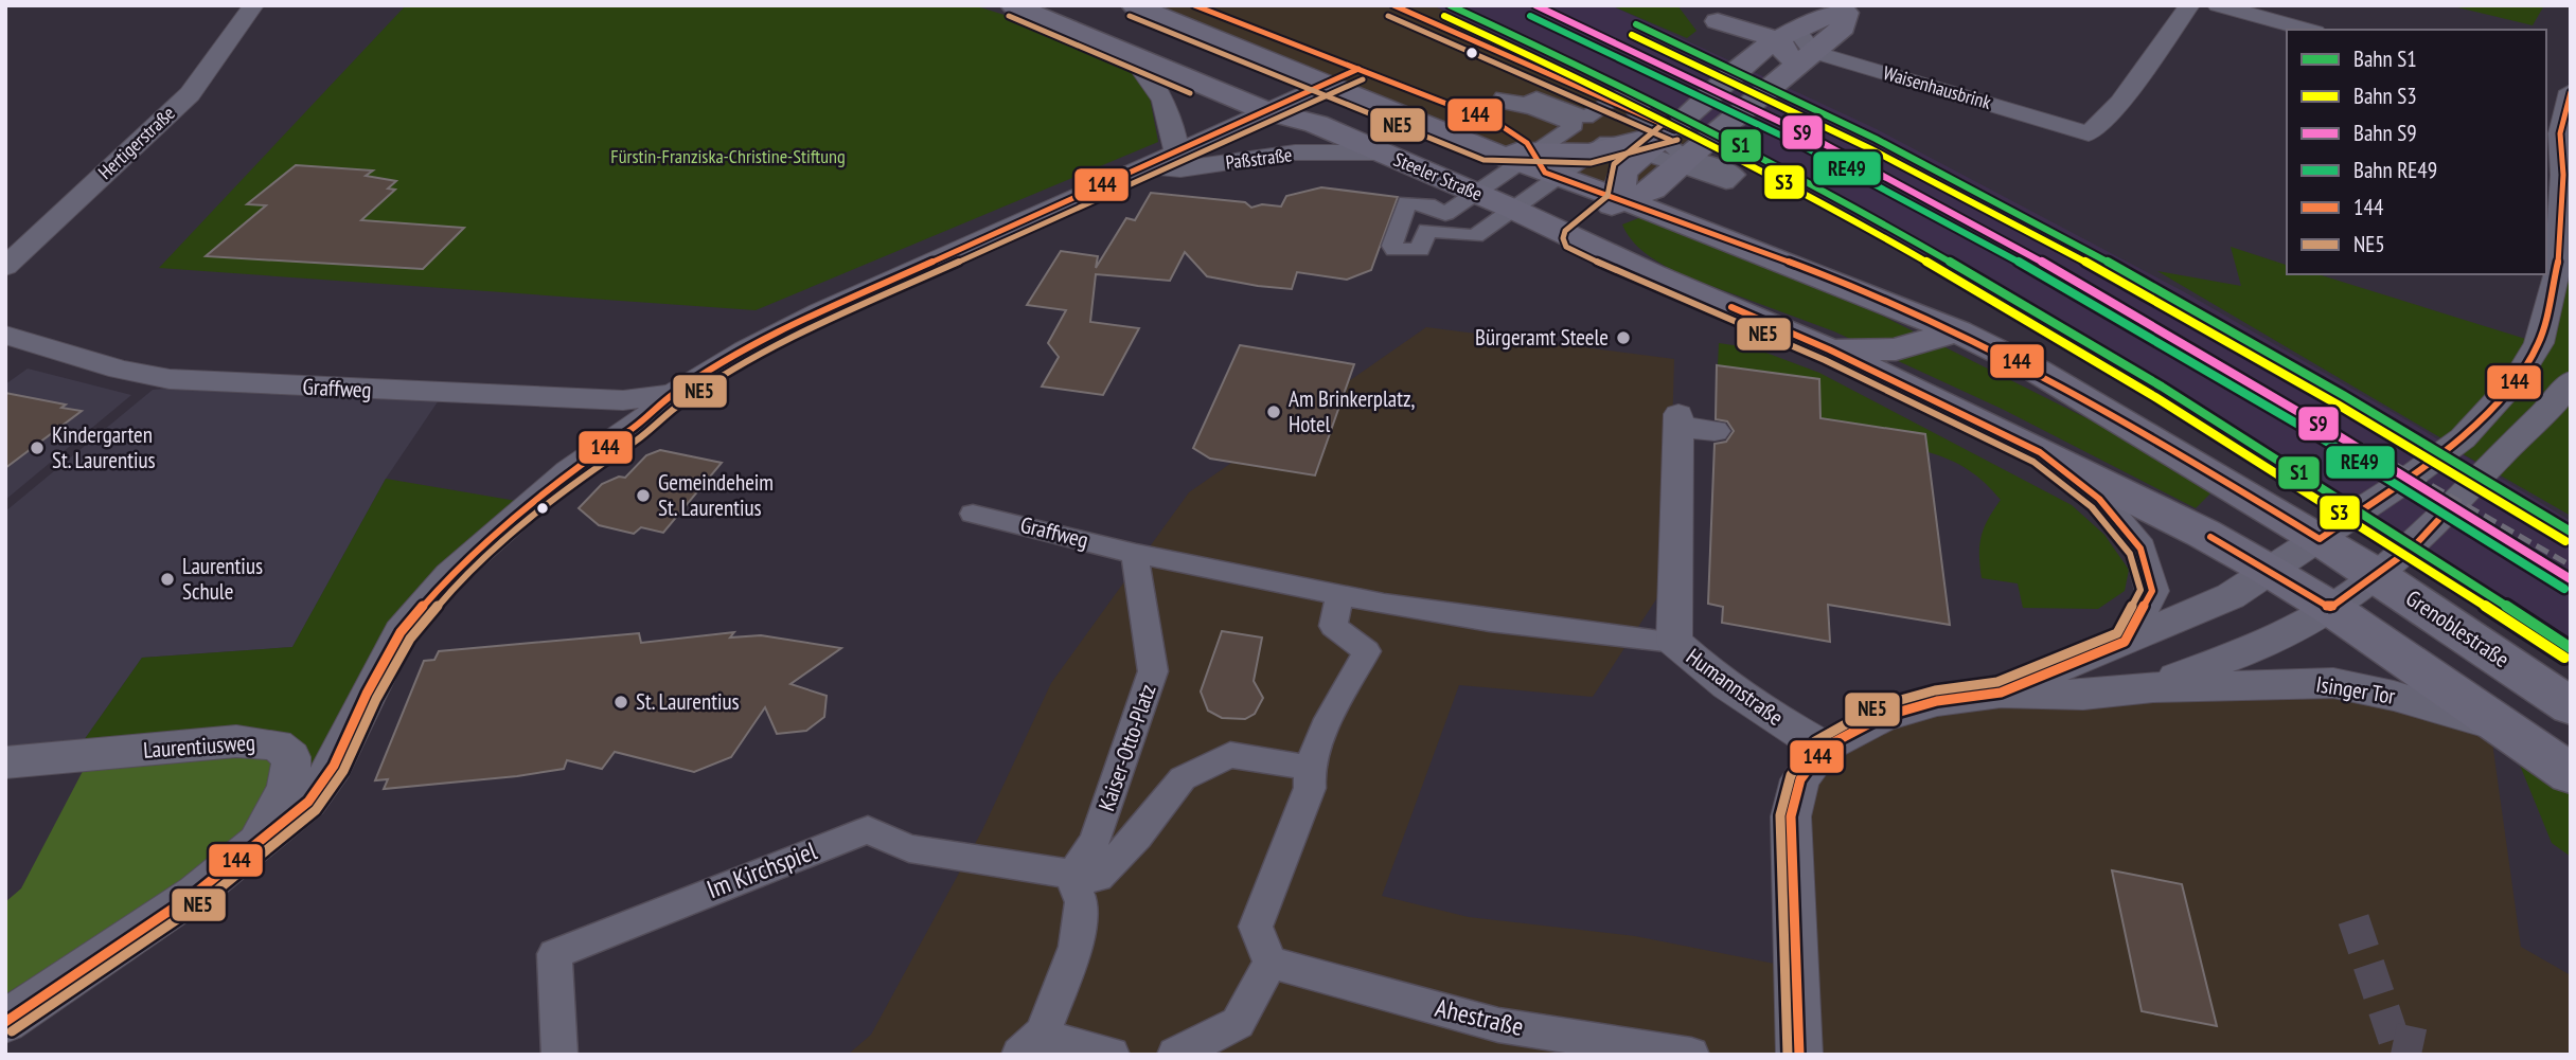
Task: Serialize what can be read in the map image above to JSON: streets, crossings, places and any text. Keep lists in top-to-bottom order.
{
  "streets": {
    "main road": ["Steeler Straße", "Grenoblestraße"],
    "street": [
      "Waisenhausbrink",
      "Hertigerstraße",
      "Paßstraße",
      "Graffweg",
      "Humannstraße",
      "Isinger Tor",
      "Laurentiusweg",
      "Kaiser-Otto-Platz",
      "Im Kirchspiel",
      "Ahestraße"
    ]
  },
  "crossings": [
    ["Paßstraße", "Steeler Straße"],
    ["Paßstraße", "Graffweg"],
    ["Paßstraße", "Laurentiusweg"],
    ["Steeler Straße", "Grenoblestraße"],
    ["Graffweg", "Kaiser-Otto-Platz"],
    ["Grenoblestraße", "Isinger Tor"],
    ["Humannstraße", "Isinger Tor"],
    ["Kaiser-Otto-Platz", "Im Kirchspiel"]
  ],
  "parks": ["Fürstin-Franziska-Christine-Stiftung"],
  "places": [
    "Bürgeramt Steele",
    "Am Brinkerplatz, Hotel",
    "Kindergarten St. Laurentius",
    "Gemeindeheim St. Laurentius",
    "Laurentius Schule",
    "St. Laurentius"
  ],
  "lines": [
    "rail line S1",
    "rail line S9",
    "transit line 144",
    "rail line S3",
    "rail line RE49",
    "transit line NE5"
  ],
  "legend": [
    "Bahn S1",
    "Bahn S3",
    "Bahn S9",
    "Bahn RE49",
    "144",
    "NE5"
  ]
}
